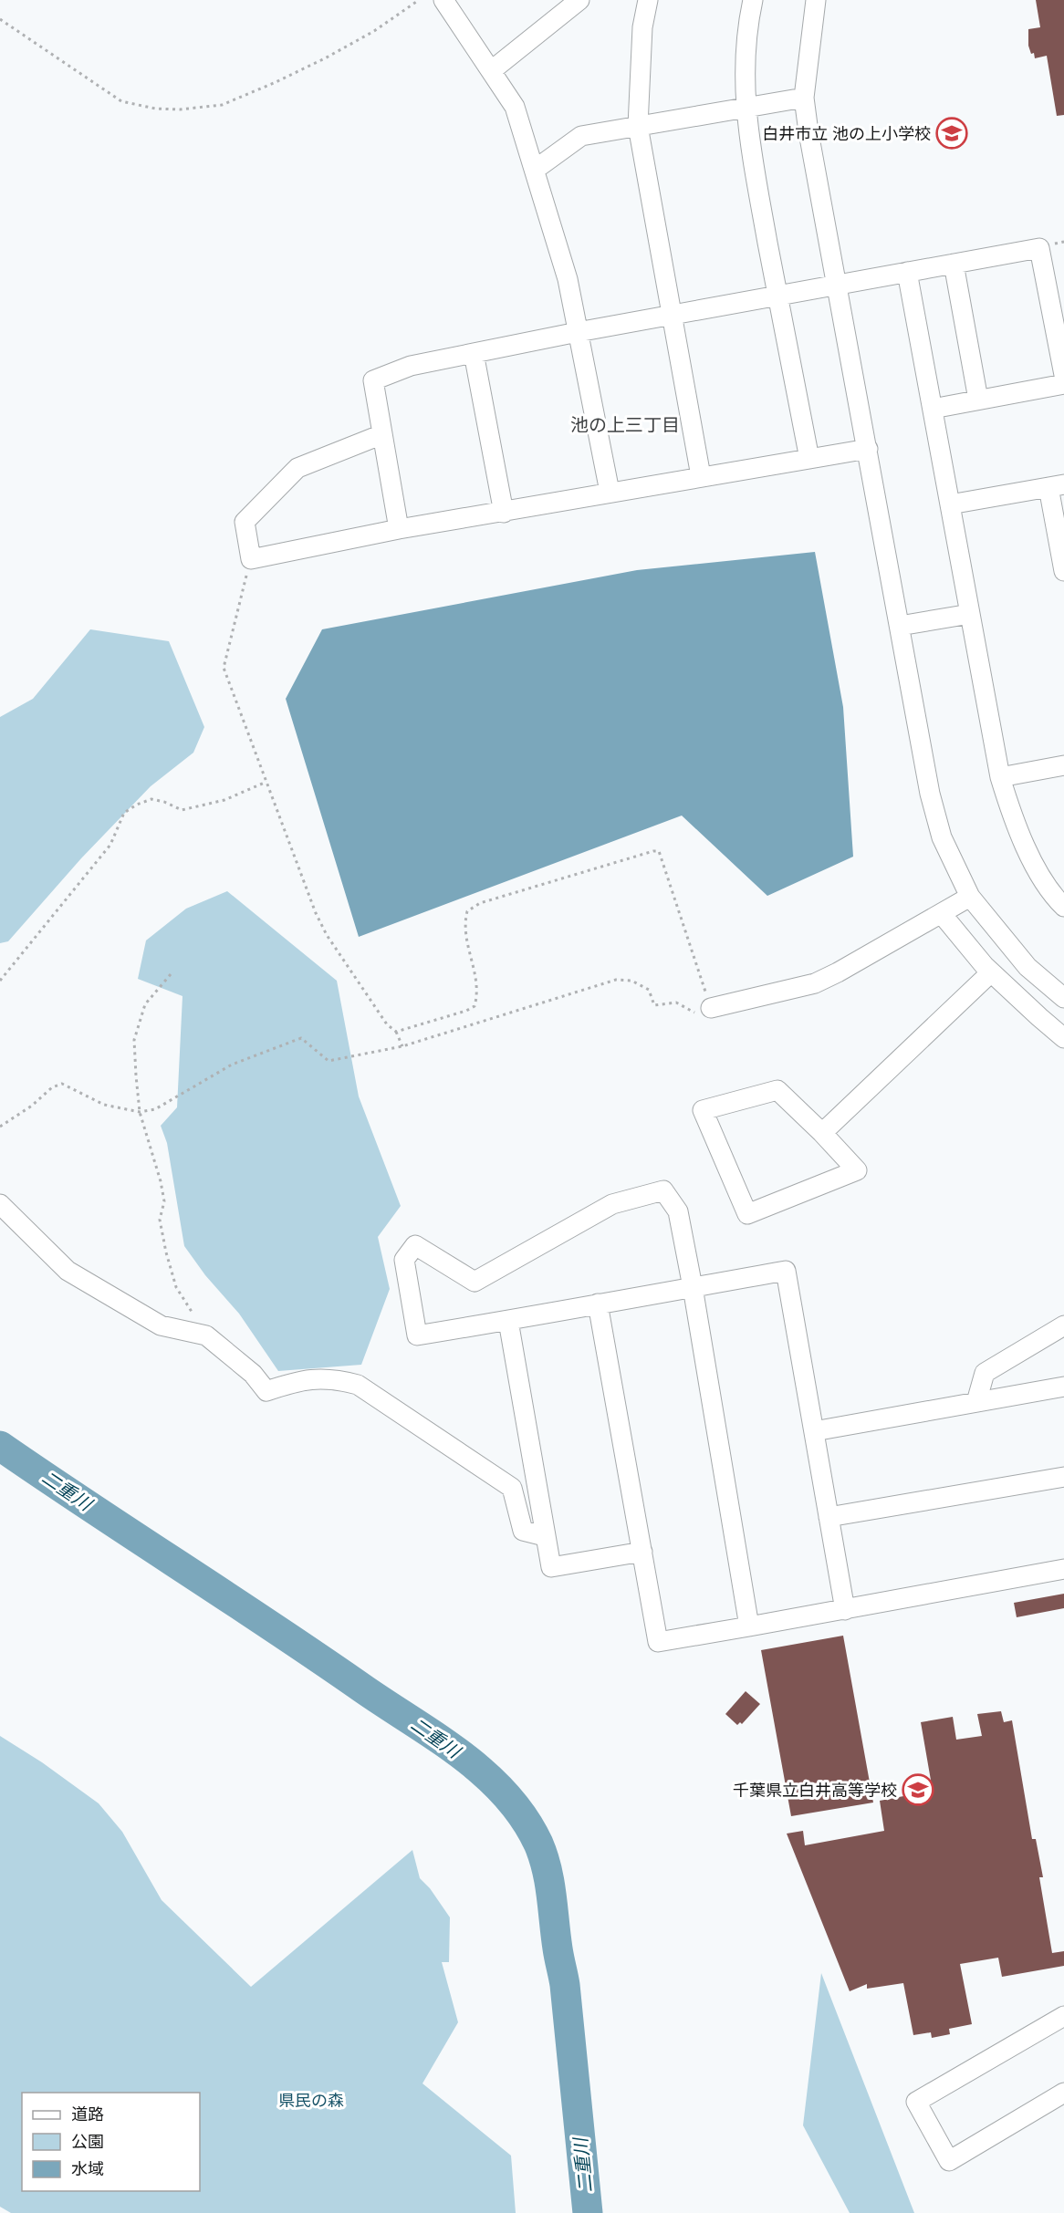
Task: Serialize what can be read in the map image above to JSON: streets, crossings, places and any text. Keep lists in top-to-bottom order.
{
  "districts": ["池の上三丁目"],
  "water": ["二重川"],
  "parks": ["県民の森"],
  "places": {
    "school or university": ["白井市立 池の上小学校", "千葉県立白井高等学校"]
  },
  "legend": ["道路", "公園", "水域"]
}
